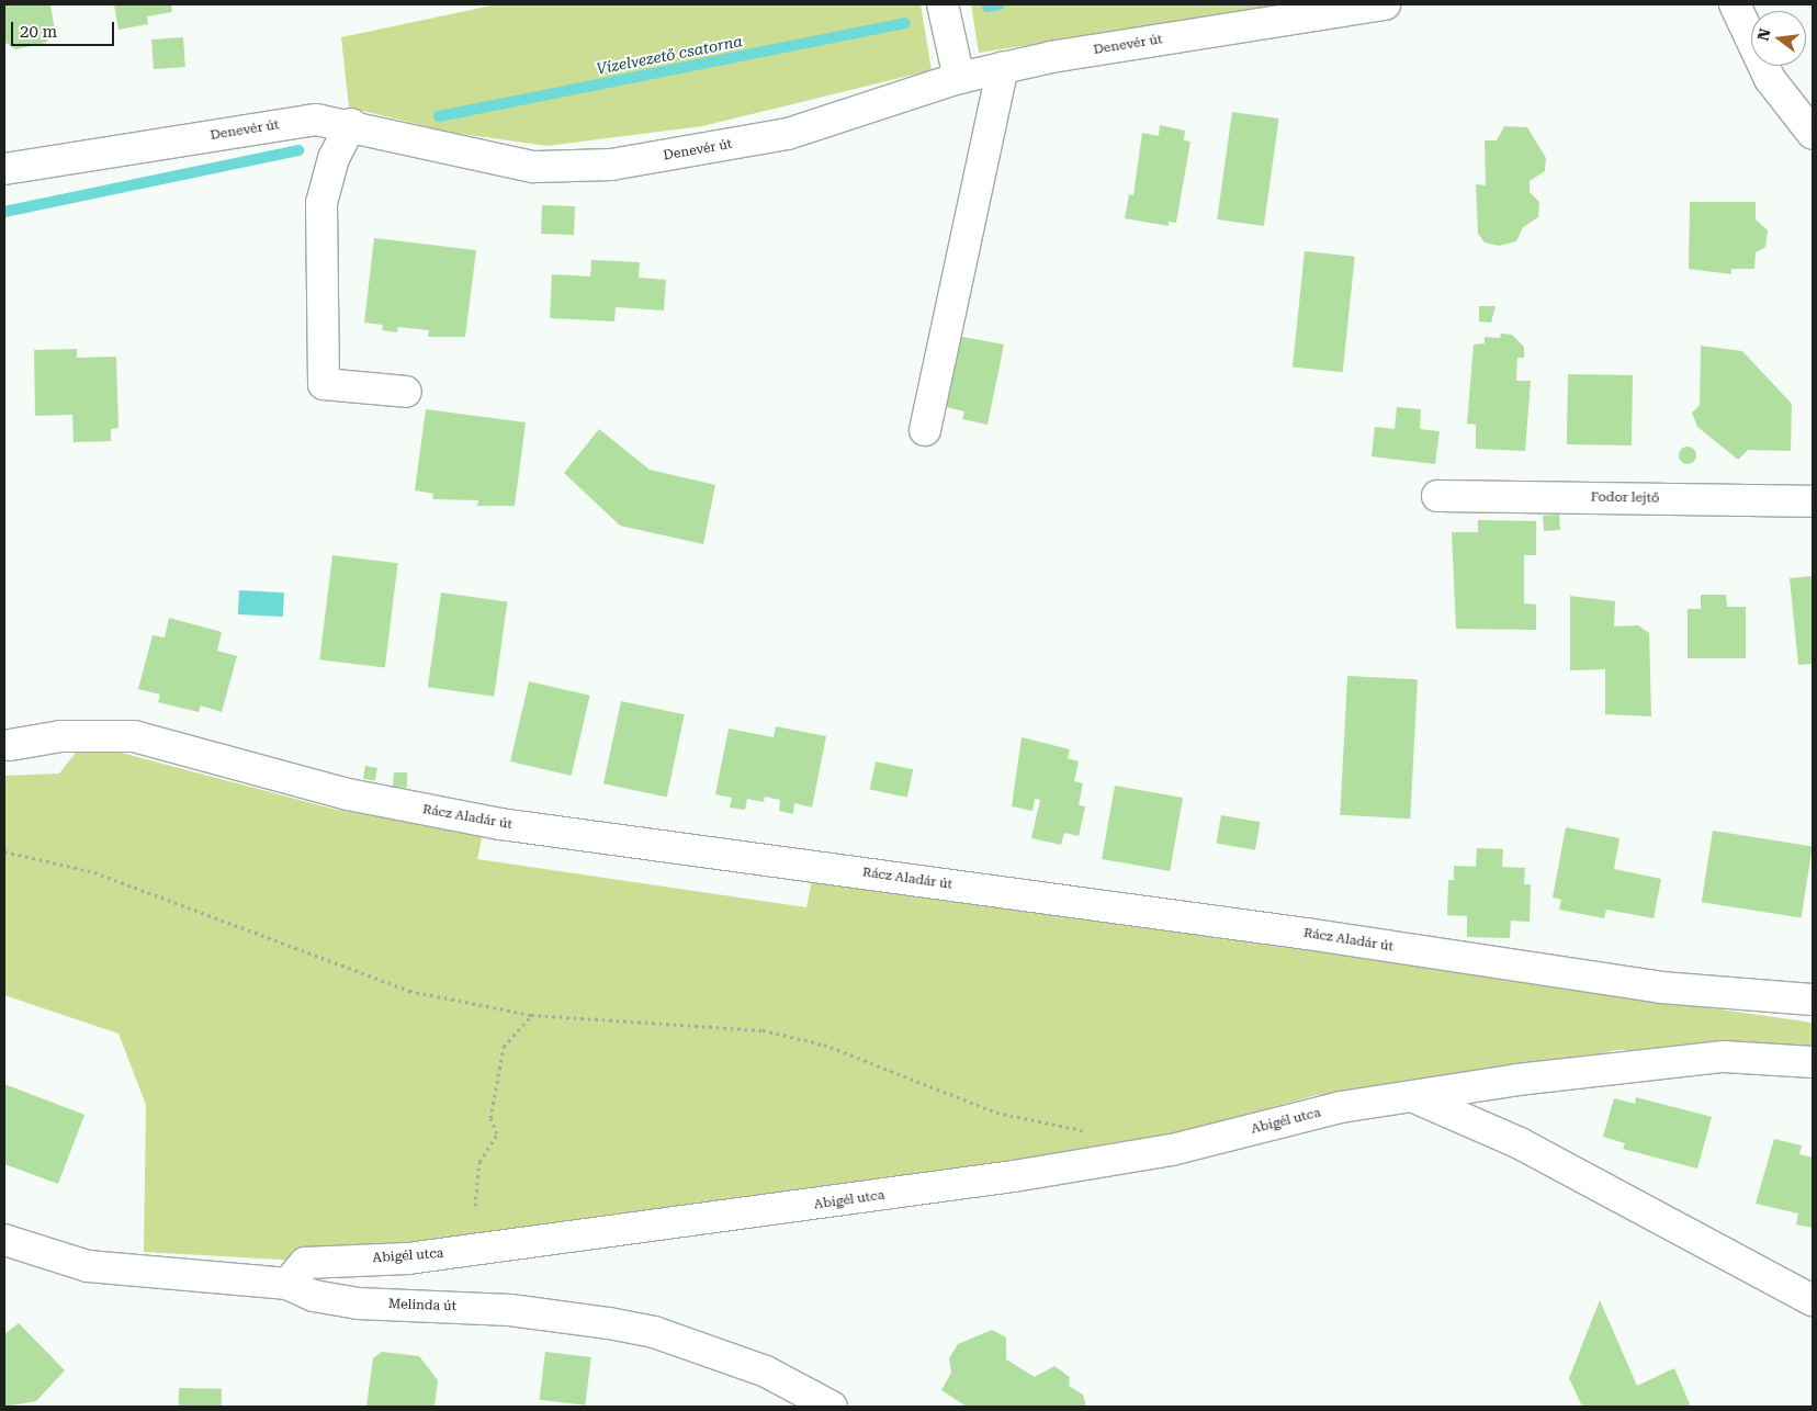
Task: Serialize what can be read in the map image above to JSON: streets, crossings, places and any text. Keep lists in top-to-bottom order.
{
  "streets": {
    "street": [
      "Denevér út",
      "Fodor lejtő",
      "Rácz Aladár út",
      "Abigél utca",
      "Melinda út"
    ]
  },
  "crossings": [
    ["Abigél utca", "Melinda út"]
  ],
  "water": ["Vízelvezető csatorna"],
  "scale_bar": "20 m",
  "north": "left"
}
